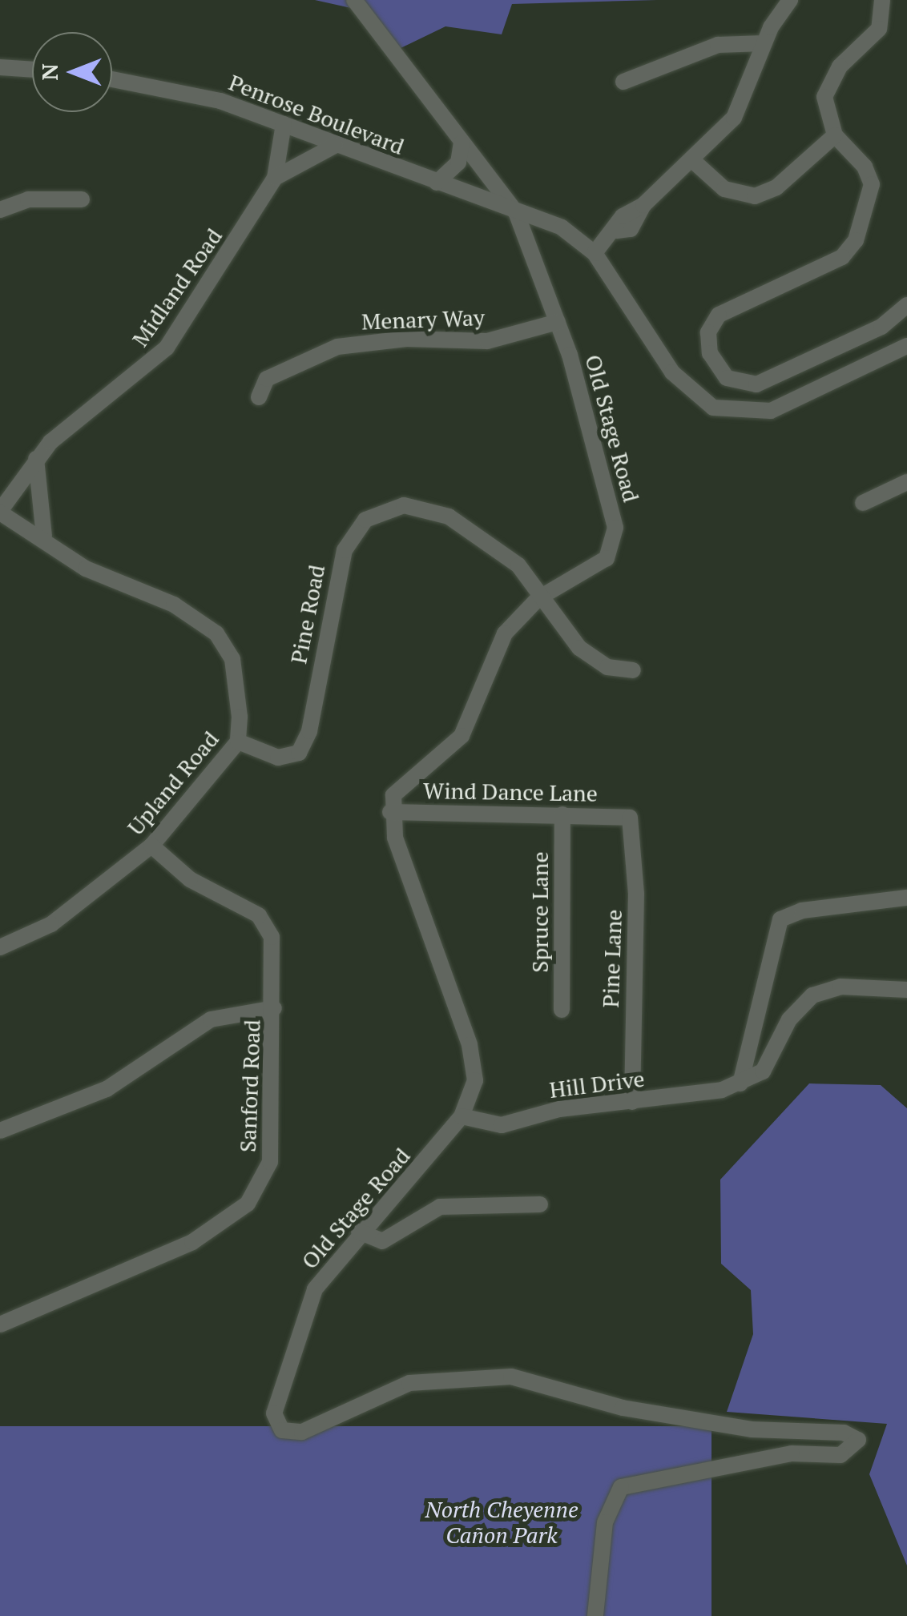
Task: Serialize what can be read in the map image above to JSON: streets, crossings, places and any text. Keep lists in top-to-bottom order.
{
  "streets": {
    "street": [
      "Penrose Boulevard",
      "Midland Road",
      "Menary Way",
      "Old Stage Road",
      "Pine Road",
      "Upland Road",
      "Wind Dance Lane",
      "Spruce Lane",
      "Pine Lane",
      "Hill Drive",
      "Sanford Road"
    ]
  },
  "crossings": [
    ["Penrose Boulevard", "Midland Road"],
    ["Penrose Boulevard", "Old Stage Road"],
    ["Midland Road", "Upland Road"],
    ["Menary Way", "Old Stage Road"],
    ["Old Stage Road", "Pine Road"],
    ["Old Stage Road", "Wind Dance Lane"],
    ["Old Stage Road", "Hill Drive"],
    ["Pine Road", "Upland Road"],
    ["Upland Road", "Sanford Road"],
    ["Wind Dance Lane", "Spruce Lane"],
    ["Wind Dance Lane", "Pine Lane"],
    ["Pine Lane", "Hill Drive"]
  ],
  "parks": ["North Cheyenne Cañon Park"],
  "north": "left"
}
